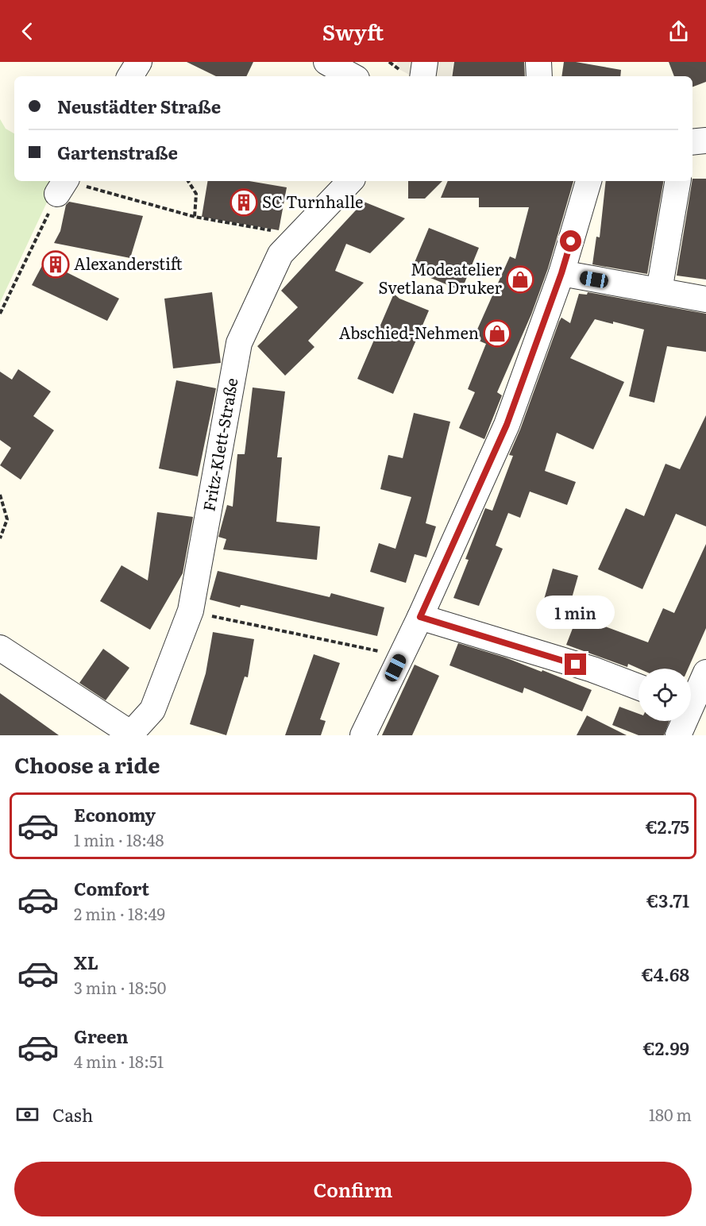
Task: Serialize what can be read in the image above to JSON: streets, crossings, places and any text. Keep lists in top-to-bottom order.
{
  "streets": {
    "street": ["Fritz-Klett-Straße"]
  },
  "places": {
    "building": ["SC Turnhalle", "Alexanderstift"],
    "shop": ["Modeatelier Svetlana Druker", "Abschied-Nehmen"]
  },
  "page": {
    "header": "Swyft",
    "banner": ["Neustädter Straße", "Gartenstraße"],
    "bubble": "1 min",
    "heading": "Choose a ride",
    "list": [
      {
        "name": "Economy",
        "note": "1 min · 18:48",
        "value": "€2.75"
      },
      {
        "name": "Comfort",
        "note": "2 min · 18:49",
        "value": "€3.71"
      },
      {
        "name": "XL",
        "note": "3 min · 18:50",
        "value": "€4.68"
      },
      {
        "name": "Green",
        "note": "4 min · 18:51",
        "value": "€2.99"
      }
    ],
    "pay": ["Cash", "180 m"],
    "buttons": "Confirm"
  }
}
